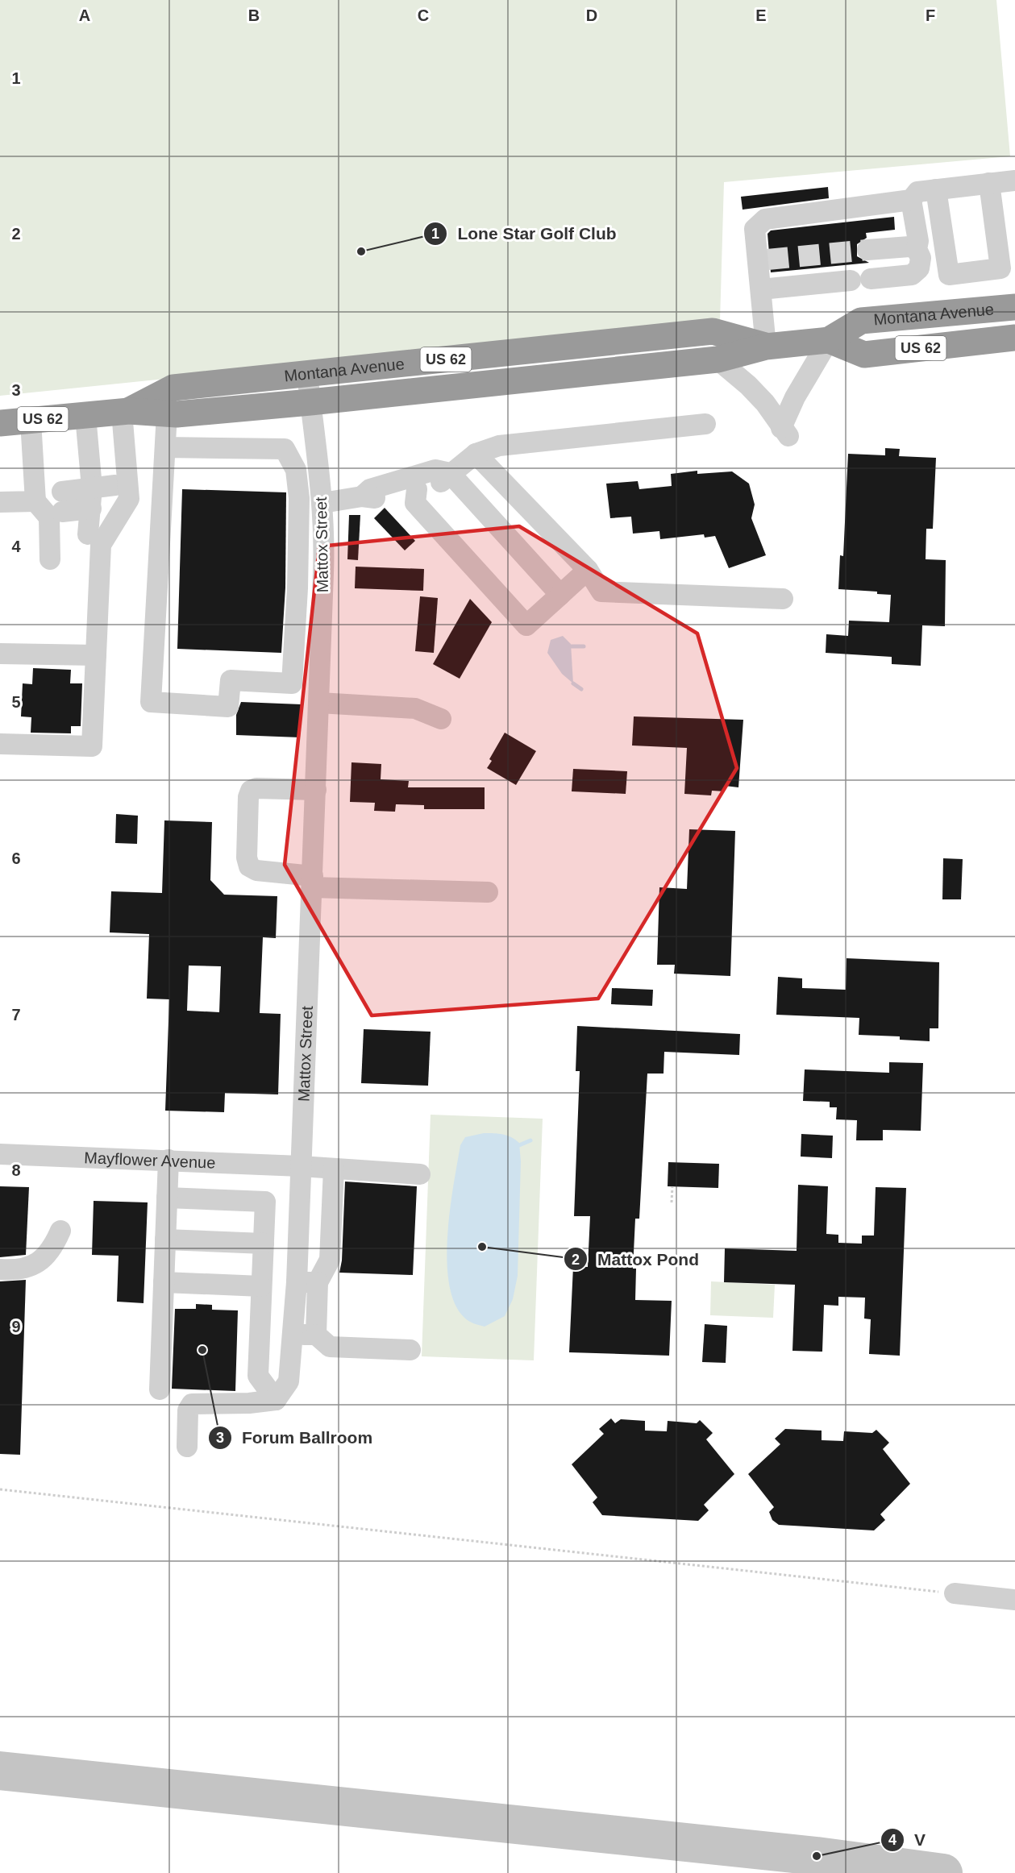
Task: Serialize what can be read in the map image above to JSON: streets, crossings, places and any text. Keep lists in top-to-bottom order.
{
  "streets": {
    "highway": ["Montana Avenue", "US 62"],
    "street": ["Mattox Street", "Mayflower Avenue"]
  },
  "crossings": [
    ["Montana Avenue", "Mattox Street"],
    ["Mattox Street", "Mayflower Avenue"]
  ],
  "places": [
    "Lone Star Golf Club",
    "Mattox Pond",
    "Forum Ballroom",
    "V"
  ],
  "grid": {
    "columns": [
      "A",
      "B",
      "C",
      "D",
      "E",
      "F"
    ],
    "rows": [
      "1",
      "2",
      "3",
      "4",
      "5",
      "6",
      "7",
      "8",
      "9"
    ]
  }
}
